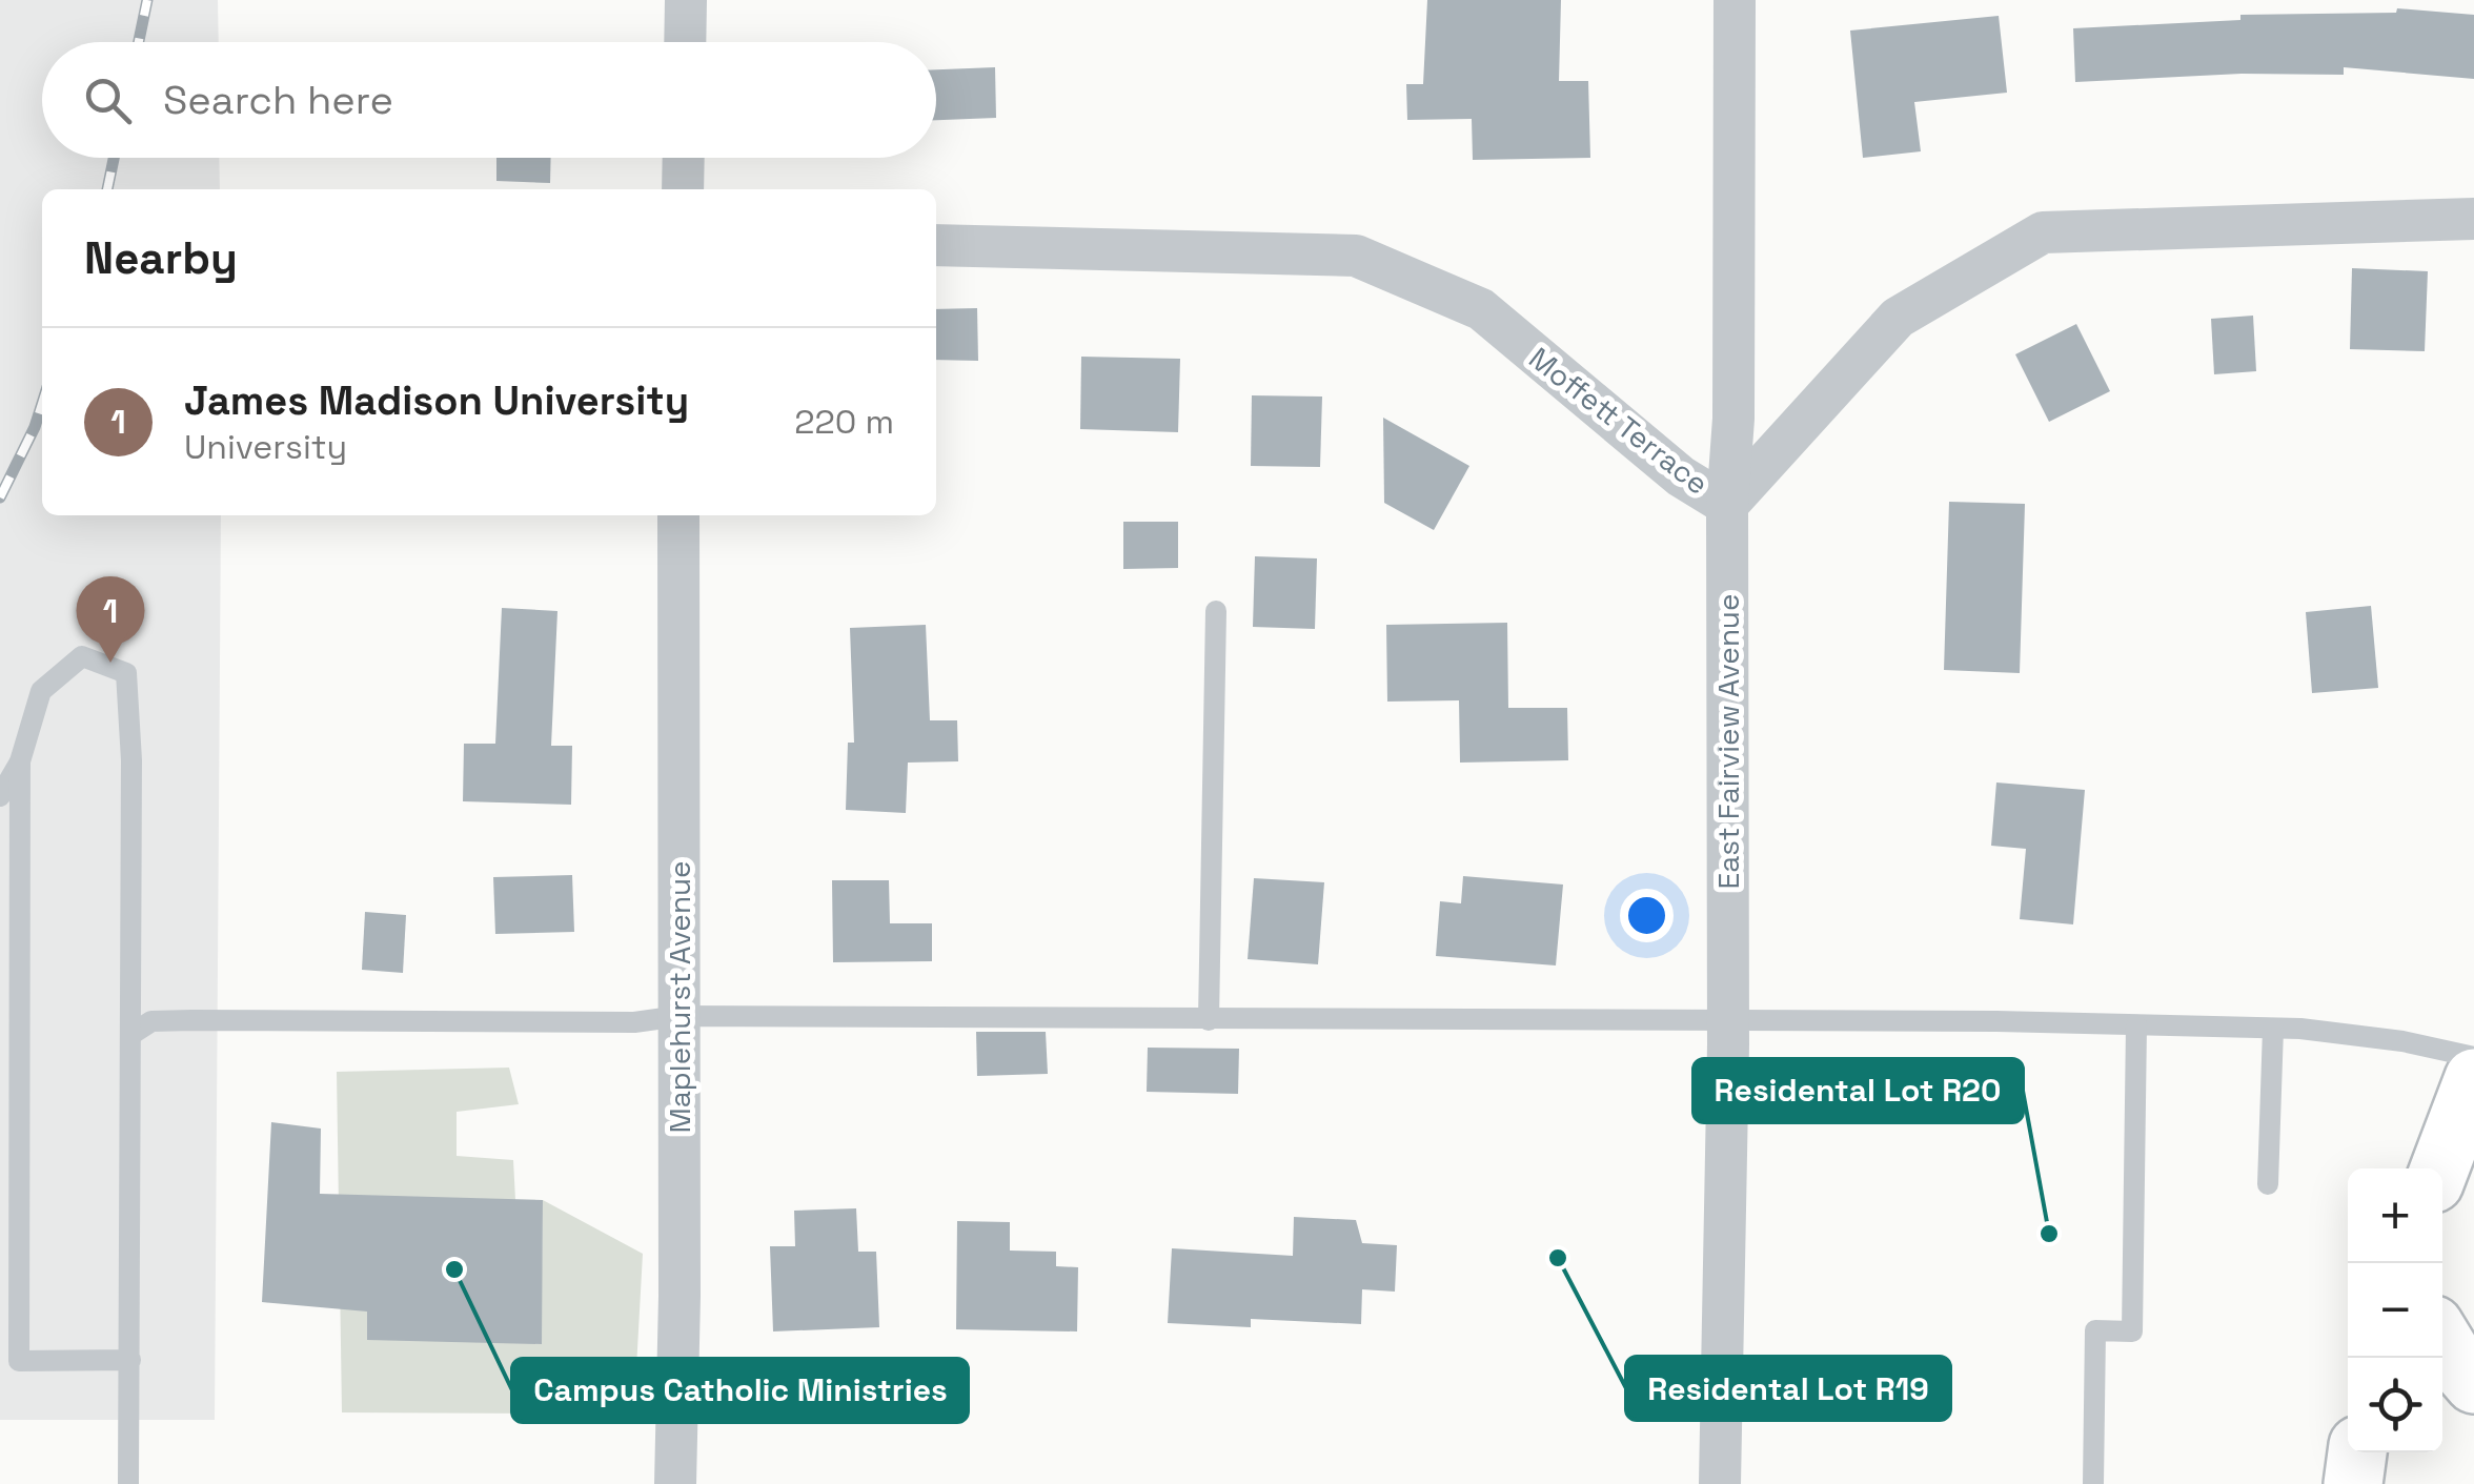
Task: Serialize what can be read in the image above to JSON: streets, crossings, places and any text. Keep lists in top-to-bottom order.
{
  "streets": {
    "street": ["Moffett Terrace", "East Fairview Avenue", "Maplehurst Avenue"]
  },
  "crossings": [
    ["Moffett Terrace", "East Fairview Avenue"]
  ],
  "places": ["Residental Lot R20", "Residental Lot R19", "Campus Catholic Ministries"],
  "page": {
    "search": "Search here",
    "heading": "Nearby",
    "list": [
      {
        "mark": "1",
        "name": "James Madison University",
        "note": "University",
        "value": "220 m"
      }
    ],
    "pins": "1",
    "map_buttons": ["+", "−"]
  }
}
